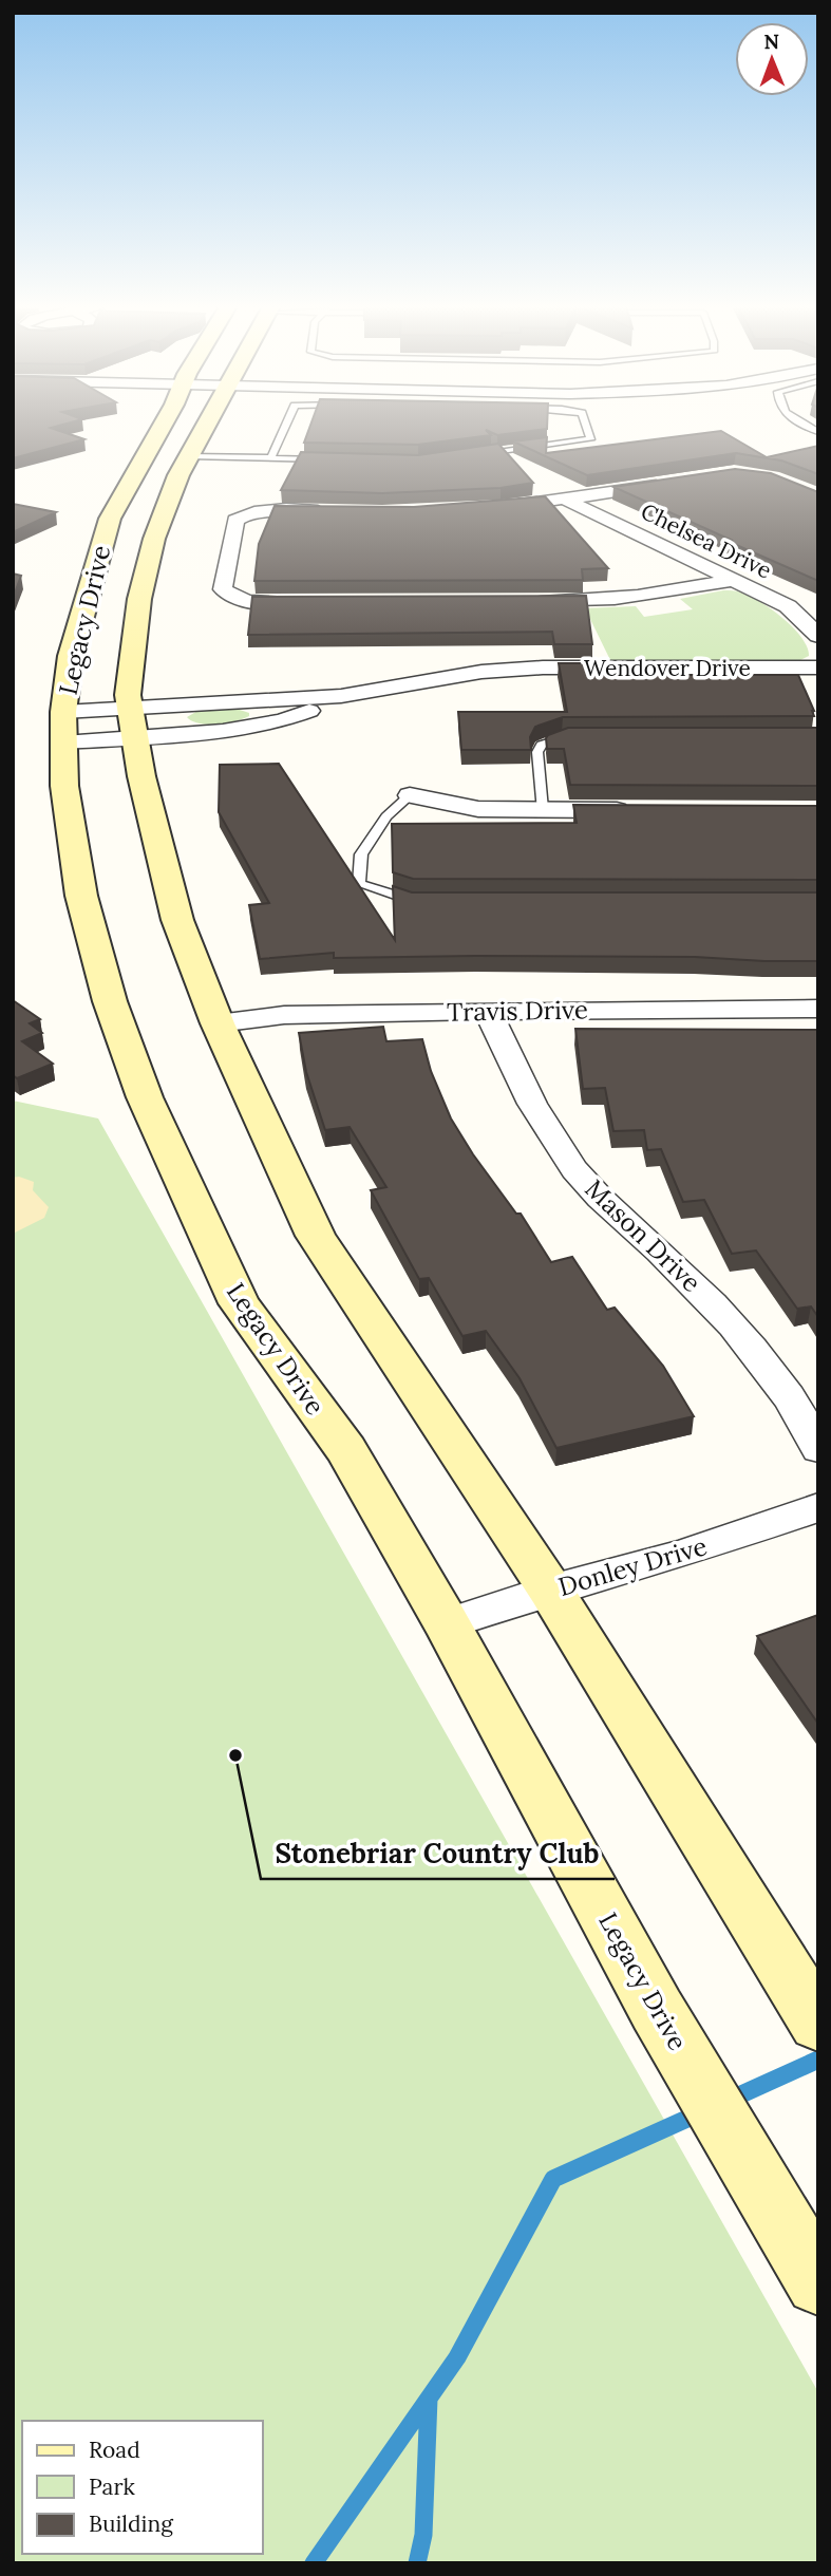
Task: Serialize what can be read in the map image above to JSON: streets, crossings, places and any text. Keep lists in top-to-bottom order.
{
  "streets": {
    "main road": ["Legacy Drive"],
    "street": [
      "Chelsea Drive",
      "Wendover Drive",
      "Travis Drive",
      "Mason Drive",
      "Donley Drive"
    ]
  },
  "crossings": [
    ["Legacy Drive", "Wendover Drive"],
    ["Legacy Drive", "Travis Drive"],
    ["Legacy Drive", "Donley Drive"],
    ["Travis Drive", "Mason Drive"]
  ],
  "places": ["Stonebriar Country Club"],
  "legend": ["Road", "Park", "Building"],
  "north": "top"
}
